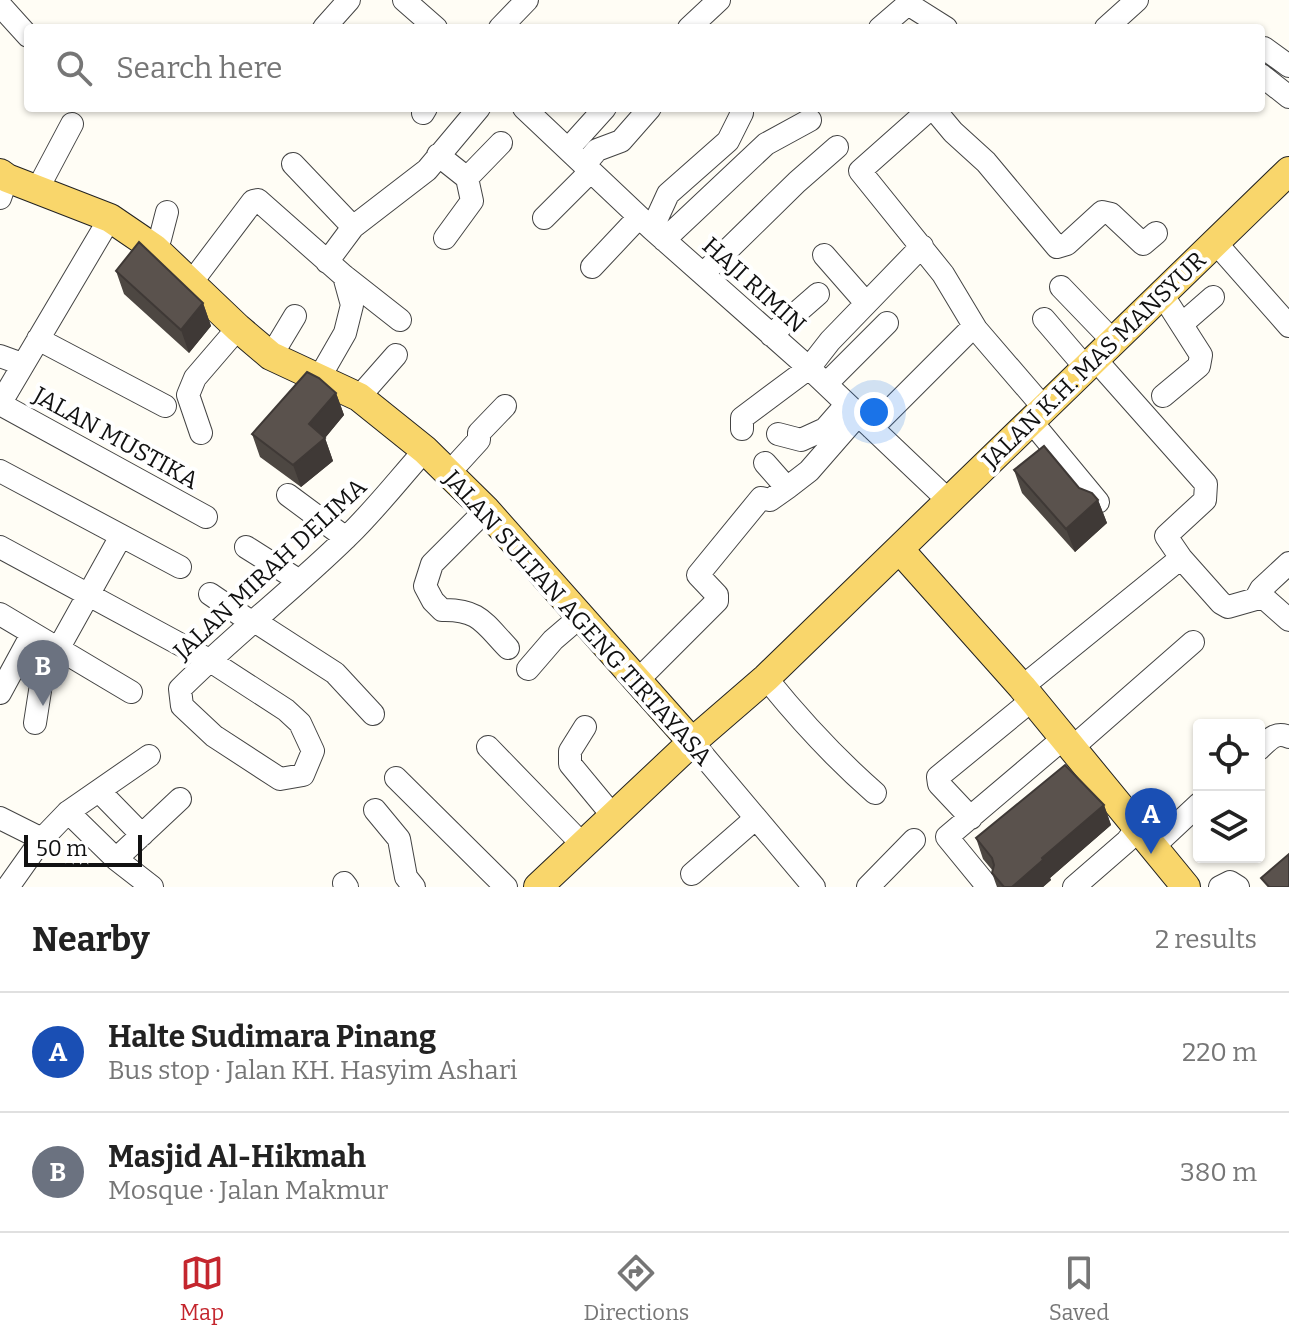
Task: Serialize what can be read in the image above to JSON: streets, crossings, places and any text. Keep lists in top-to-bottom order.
{
  "streets": {
    "main road": ["JALAN K.H. MAS MANSYUR", "JALAN SULTAN AGENG TIRTAYASA"],
    "street": ["HAJI RIMIN", "JALAN MUSTIKA", "JALAN MIRAH DELIMA"]
  },
  "crossings": [
    ["HAJI RIMIN", "JALAN K.H. MAS MANSYUR"],
    ["JALAN K.H. MAS MANSYUR", "JALAN SULTAN AGENG TIRTAYASA"],
    ["JALAN MIRAH DELIMA", "JALAN SULTAN AGENG TIRTAYASA"]
  ],
  "scale_bar": "50 m",
  "page": {
    "search": "Search here",
    "pins": ["B", "A"],
    "scale": "50 m",
    "heading": ["Nearby", "2 results"],
    "list": [
      {
        "mark": "A",
        "name": "Halte Sudimara Pinang",
        "note": "Bus stop · Jalan KH. Hasyim Ashari",
        "value": "220 m"
      },
      {
        "mark": "B",
        "name": "Masjid Al-Hikmah",
        "note": "Mosque · Jalan Makmur",
        "value": "380 m"
      }
    ],
    "nav": ["Map", "Directions", "Saved"]
  }
}
